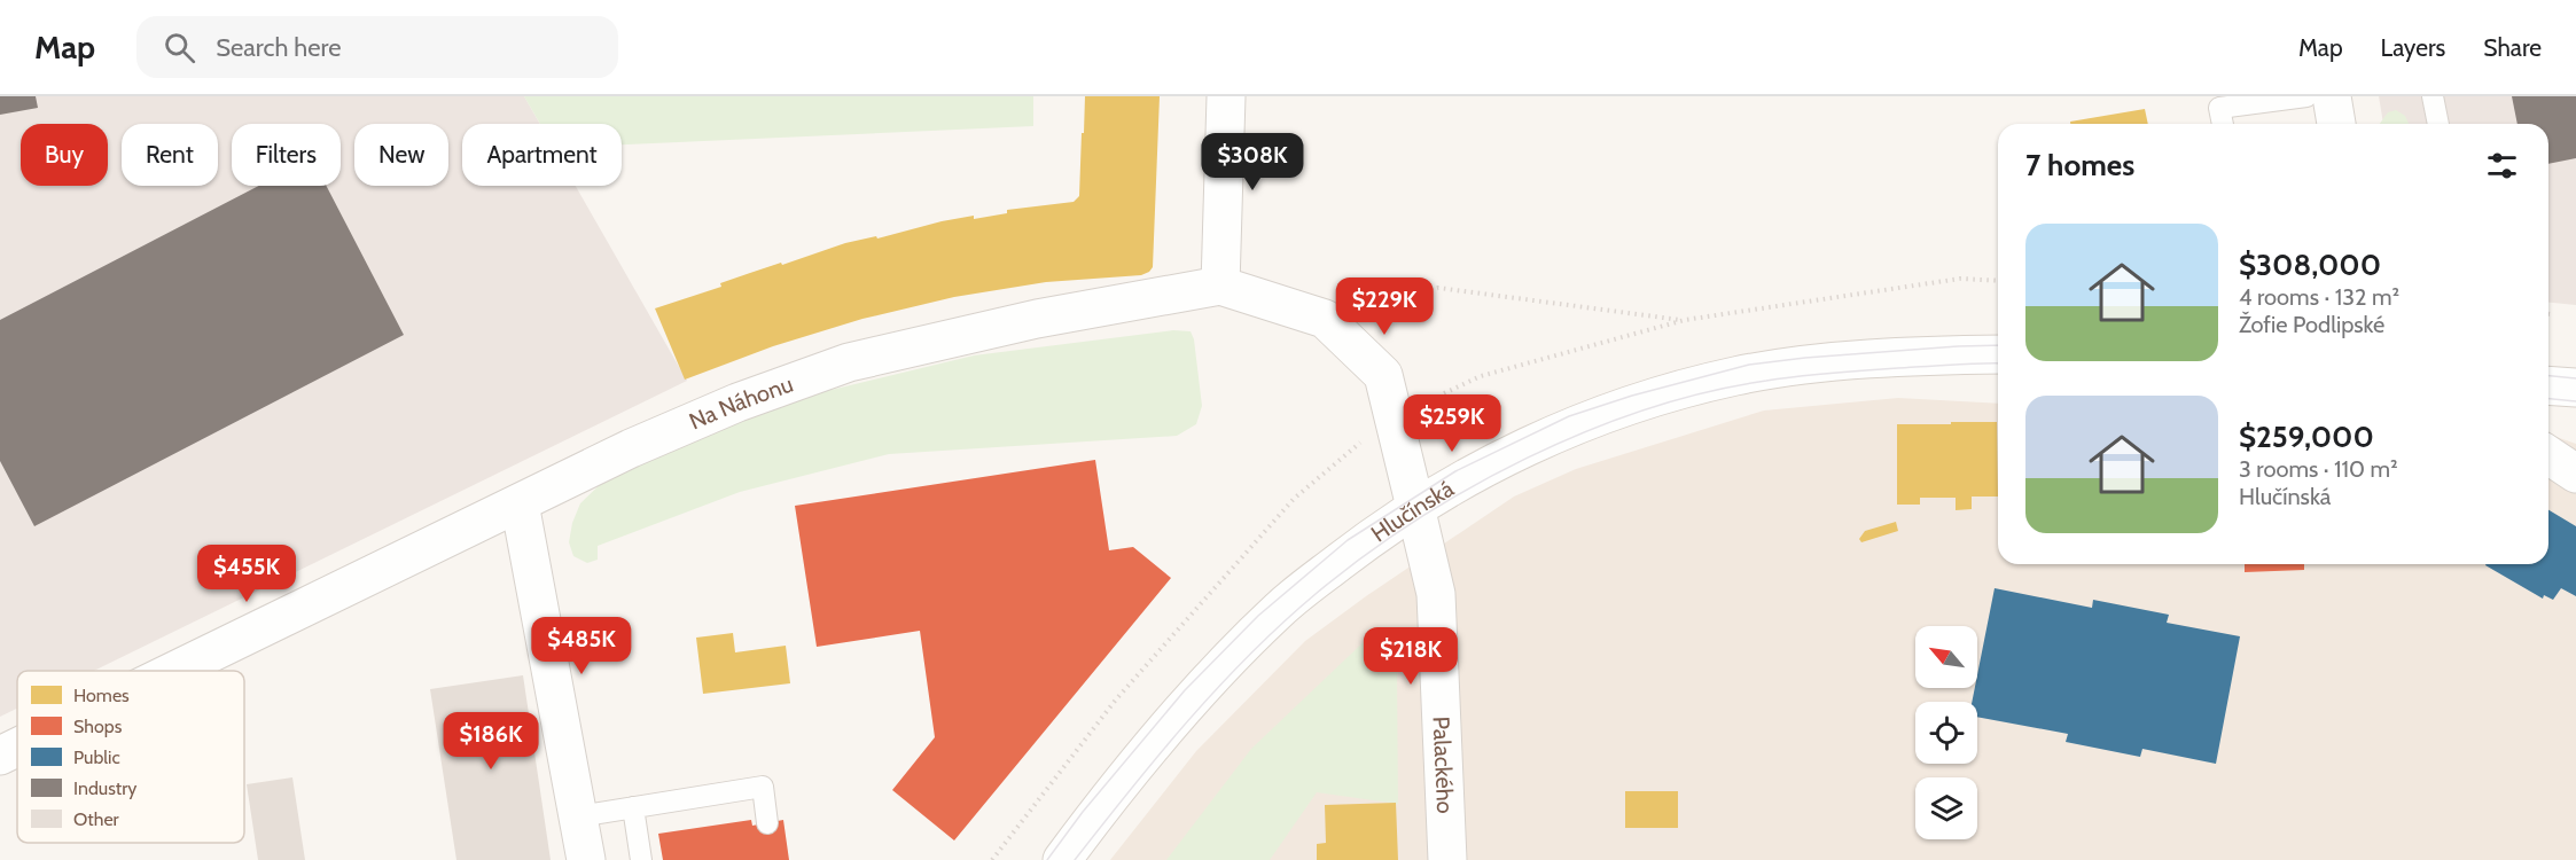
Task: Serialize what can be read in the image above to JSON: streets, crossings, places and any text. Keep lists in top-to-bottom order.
{
  "streets": {
    "street": ["Na Náhonu", "Hlučínská", "Palackého"]
  },
  "crossings": [
    ["Na Náhonu", "Hlučínská"],
    ["Na Náhonu", "Palackého"],
    ["Hlučínská", "Palackého"]
  ],
  "legend": [
    "Homes",
    "Shops",
    "Public",
    "Industry",
    "Other"
  ],
  "north": "top left",
  "page": {
    "header": "Map",
    "search": "Search here",
    "nav": ["Map", "Layers", "Share"],
    "chip": [
      "Buy",
      "Rent",
      "Filters",
      "New",
      "Apartment"
    ],
    "heading": "7 homes",
    "price": [
      "$308K",
      "$229K",
      "$259K",
      "$455K",
      "$485K",
      "$218K",
      "$186K"
    ],
    "list": [
      {
        "name": "$308,000",
        "note": "4 rooms · 132 m² · Žofie Podlipské"
      },
      {
        "name": "$259,000",
        "note": "3 rooms · 110 m² · Hlučínská"
      }
    ]
  }
}
